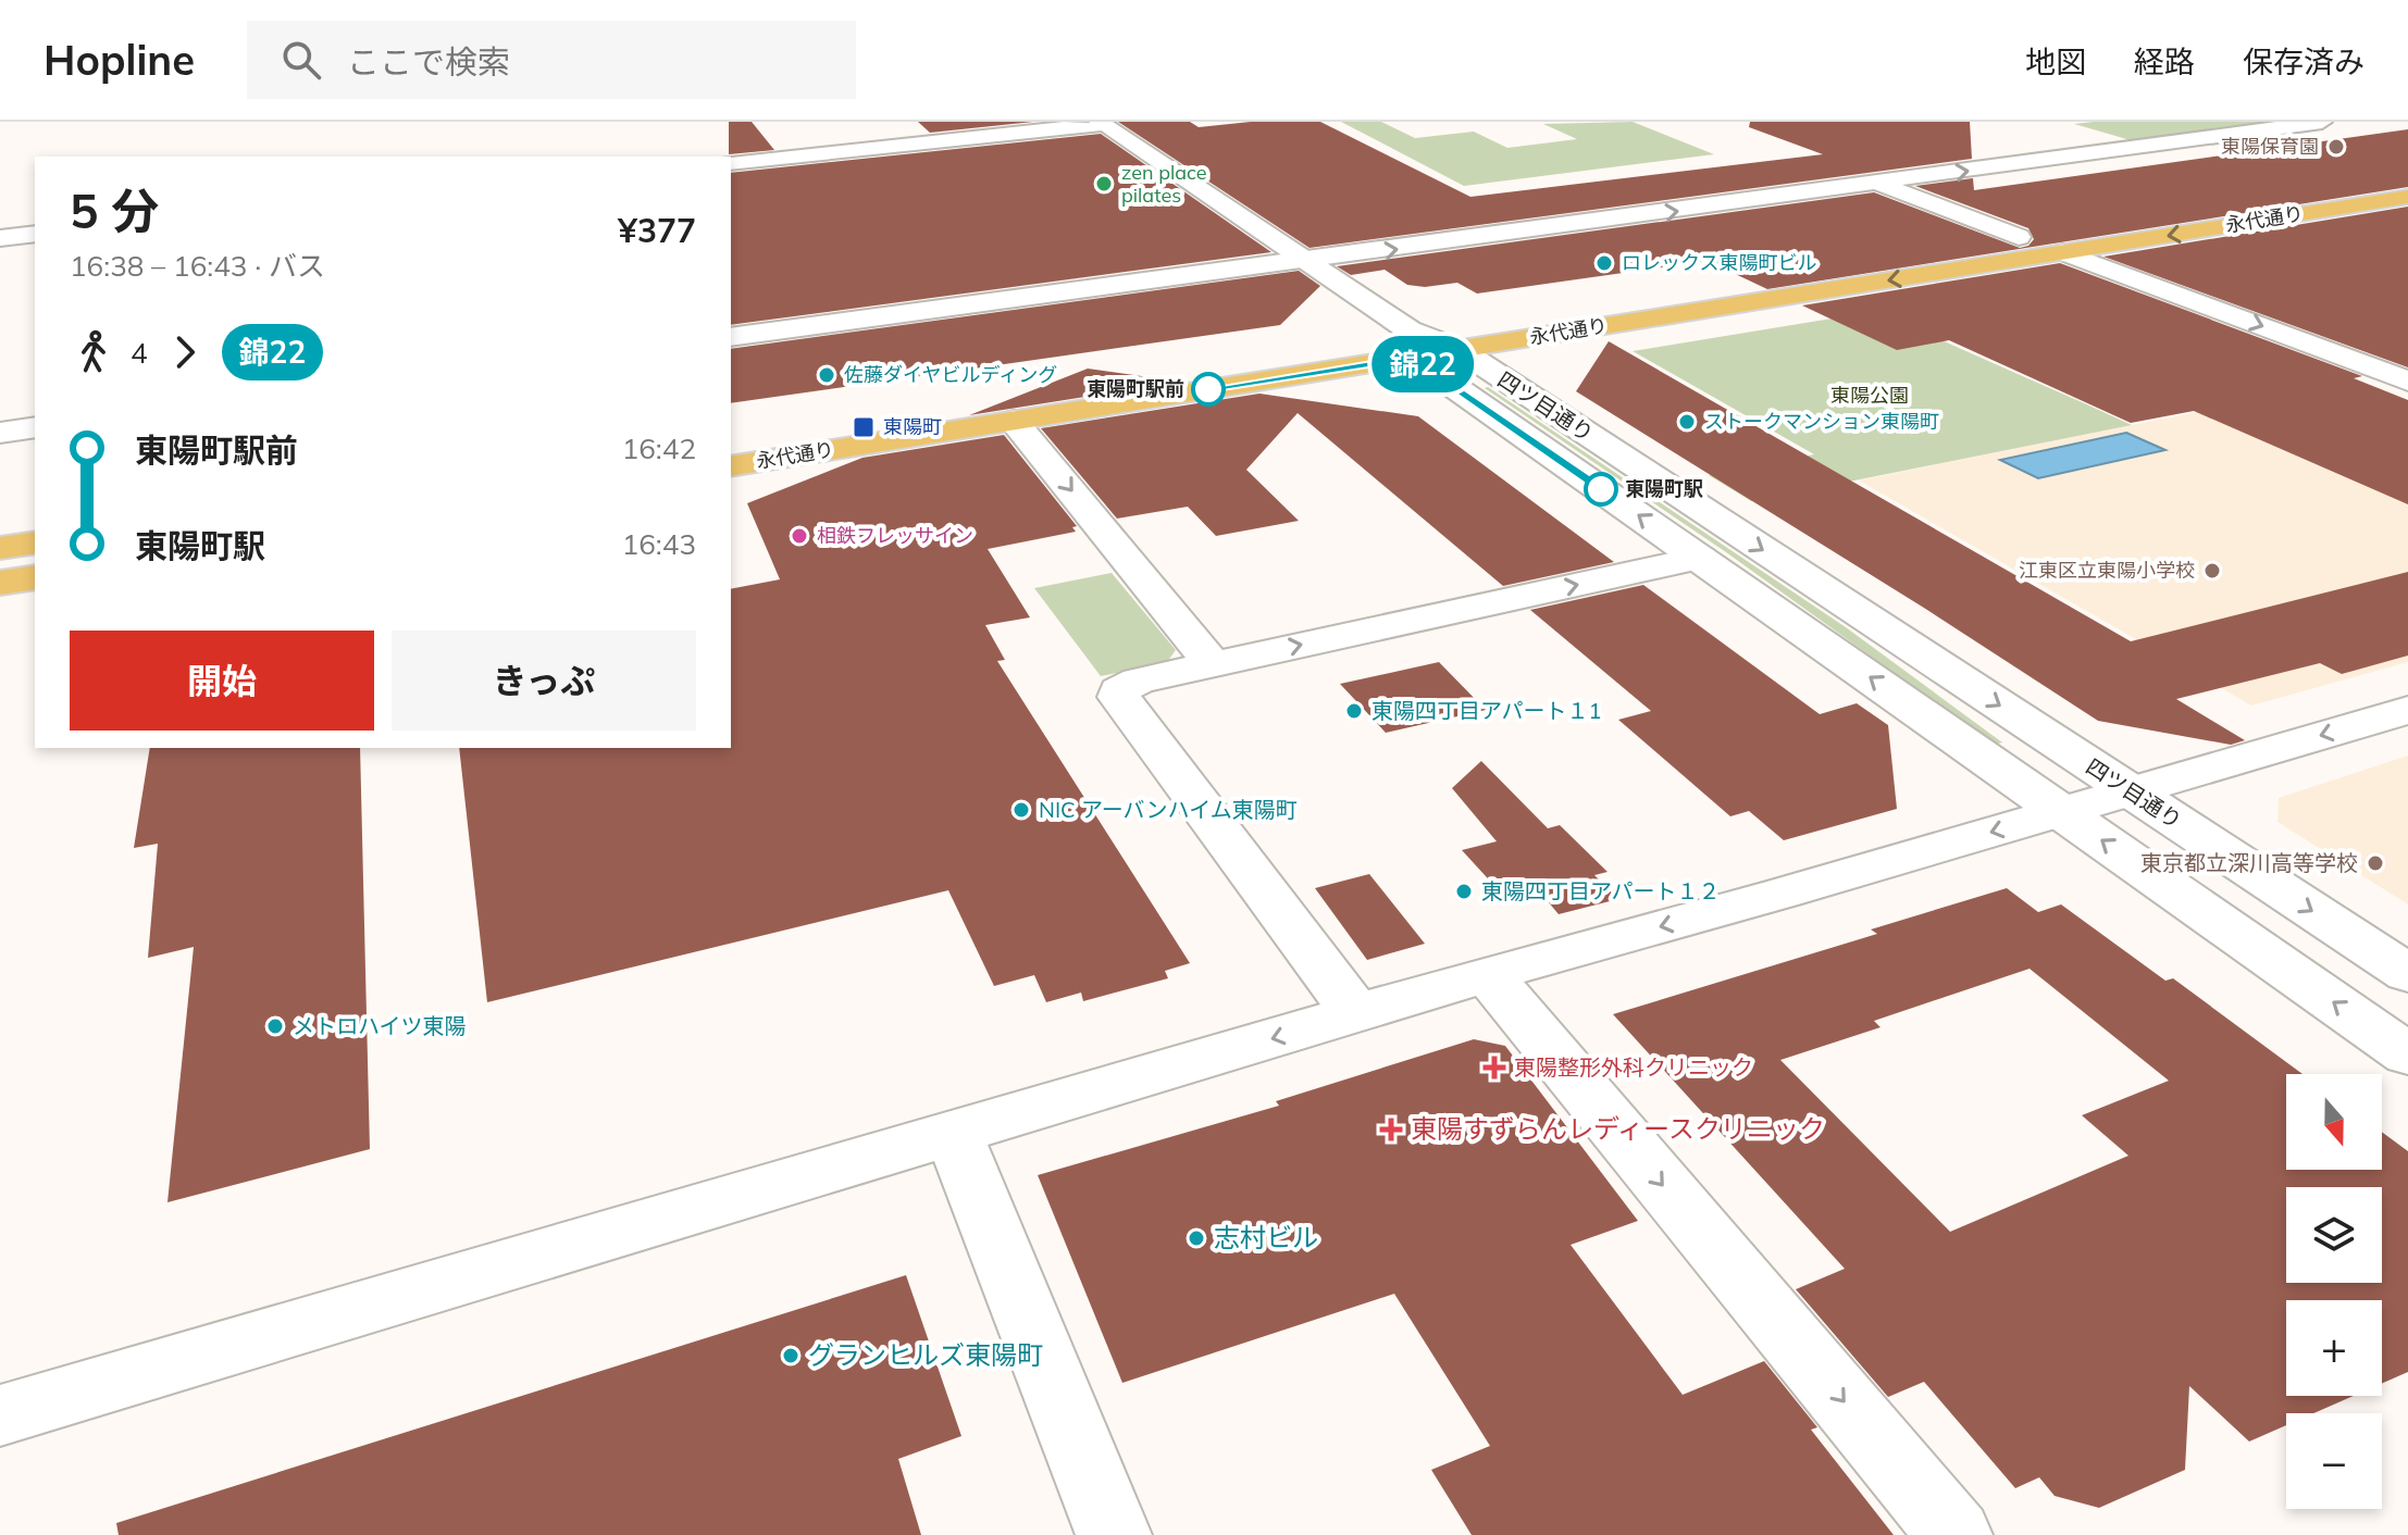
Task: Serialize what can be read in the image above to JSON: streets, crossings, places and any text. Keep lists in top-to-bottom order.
{
  "streets": {
    "main road": ["永代通り"],
    "street": ["四ツ目通り"]
  },
  "crossings": [
    ["永代通り", "四ツ目通り"]
  ],
  "parks": ["東陽公園"],
  "places": {
    "other": [
      "東陽保育園",
      "zen place pilates",
      "ロレックス東陽町ビル",
      "佐藤ダイヤビルディング",
      "東陽町駅前",
      "ストークマンション東陽町",
      "東陽町駅",
      "相鉄フレッサイン",
      "江東区立東陽小学校",
      "東陽四丁目アパート１1",
      "NIC アーバンハイム東陽町",
      "東京都立深川高等学校",
      "東陽四丁目アパート１２",
      "メトロハイツ東陽",
      "志村ビル",
      "グランヒルズ東陽町"
    ],
    "transit": ["東陽町"],
    "health": ["東陽整形外科クリニック", "東陽すずらんレディースクリニック"]
  },
  "lines": ["bus line 錦22"],
  "north": "bottom",
  "page": {
    "header": "Hopline",
    "search": "ここで検索",
    "nav": ["地図", "経路", "保存済み"],
    "on_map": "錦22",
    "heading": ["5 分", "16:38 – 16:43 · バス", "¥377"],
    "legs": ["4", "錦22"],
    "list": [
      {
        "name": "東陽町駅前",
        "value": "16:42"
      },
      {
        "name": "東陽町駅",
        "value": "16:43"
      }
    ],
    "buttons": ["開始", "きっぷ"],
    "map_buttons": ["+", "−"]
  }
}
